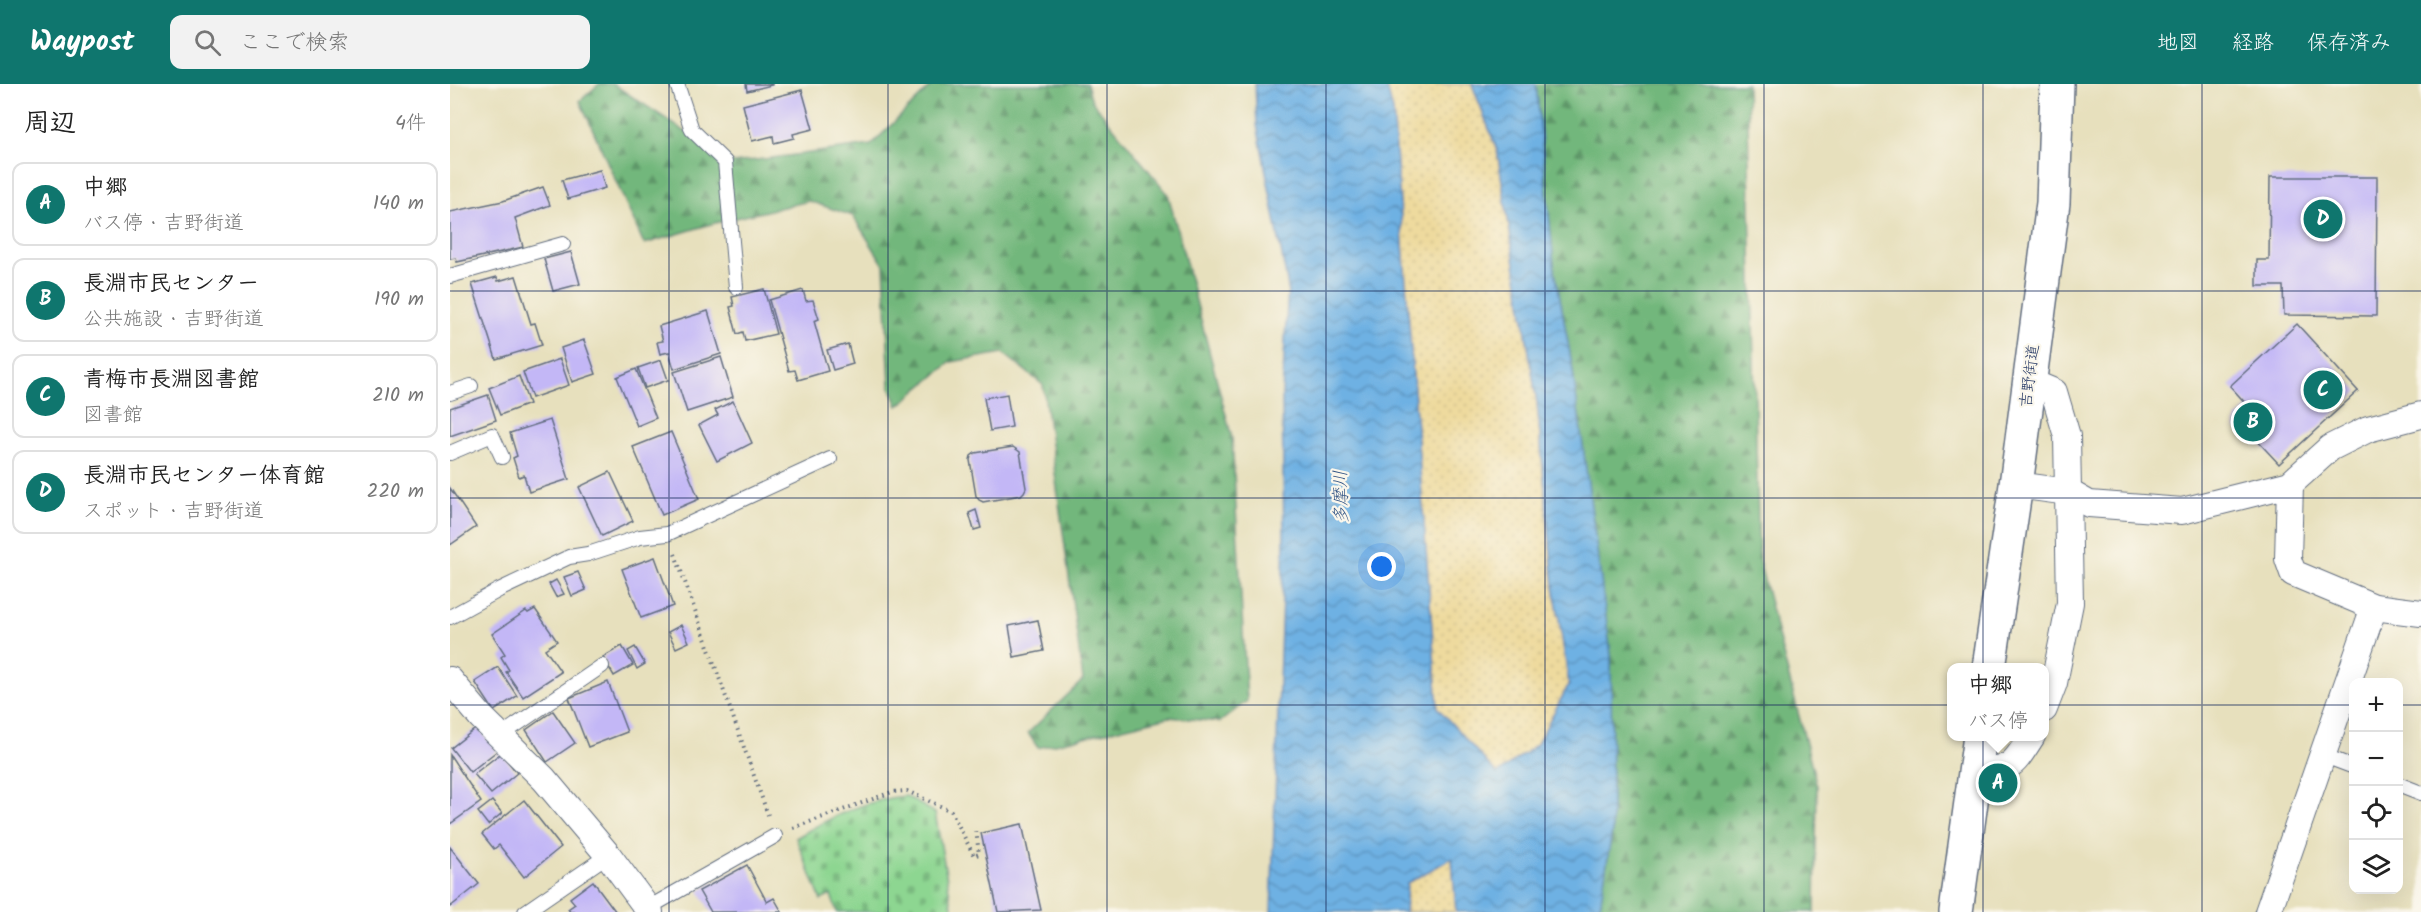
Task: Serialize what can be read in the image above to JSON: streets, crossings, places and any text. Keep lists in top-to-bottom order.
{
  "streets": {
    "highway": ["吉野街道"]
  },
  "water": ["多摩川"],
  "page": {
    "header": "Waypost",
    "search": "ここで検索",
    "nav": ["地図", "経路", "保存済み"],
    "heading": ["周辺", "4件"],
    "list": [
      {
        "mark": "A",
        "name": "中郷",
        "note": "バス停 · 吉野街道",
        "value": "140 m"
      },
      {
        "mark": "B",
        "name": "長淵市民センター",
        "note": "公共施設 · 吉野街道",
        "value": "190 m"
      },
      {
        "mark": "C",
        "name": "青梅市長淵図書館",
        "note": "図書館",
        "value": "210 m"
      },
      {
        "mark": "D",
        "name": "長淵市民センター体育館",
        "note": "スポット · 吉野街道",
        "value": "220 m"
      }
    ],
    "pins": [
      "D",
      "C",
      "B",
      "A"
    ],
    "popup": ["中郷", "バス停"],
    "map_buttons": ["+", "−"]
  }
}
